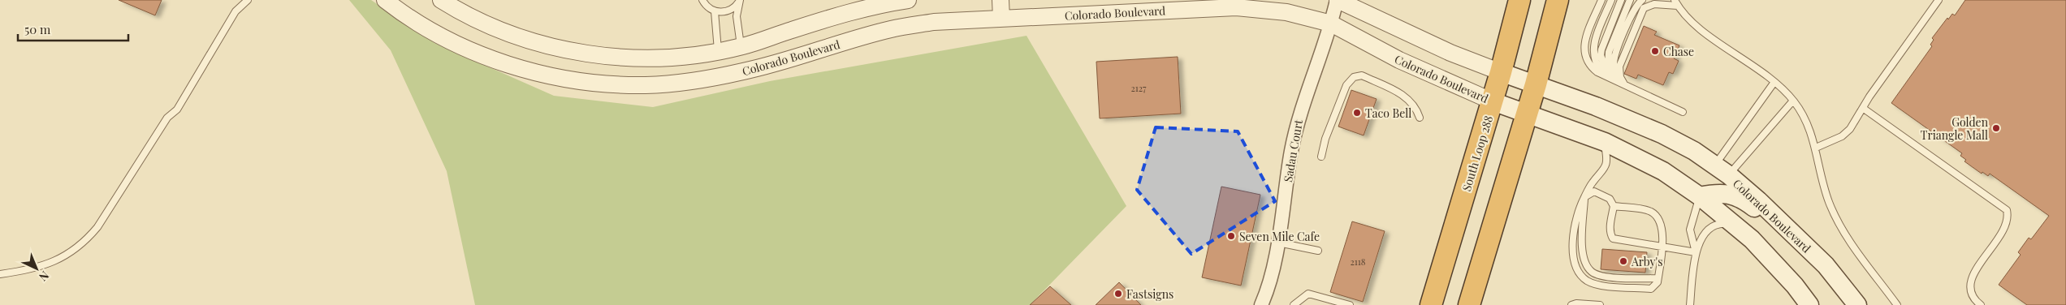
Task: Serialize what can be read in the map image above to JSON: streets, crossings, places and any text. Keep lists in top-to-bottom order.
{
  "streets": {
    "highway": ["South Loop 288"],
    "main road": ["Colorado Boulevard"],
    "street": ["Sadau Court"]
  },
  "crossings": [
    ["Colorado Boulevard", "Sadau Court"],
    ["Colorado Boulevard", "South Loop 288"]
  ],
  "places": [
    "Chase",
    "Taco Bell",
    "Golden Triangle Mall",
    "Seven Mile Cafe",
    "Arby's",
    "Fastsigns"
  ],
  "house_numbers": ["2127", "2118"],
  "scale_bar": "50 m",
  "north": "bottom right"
}
